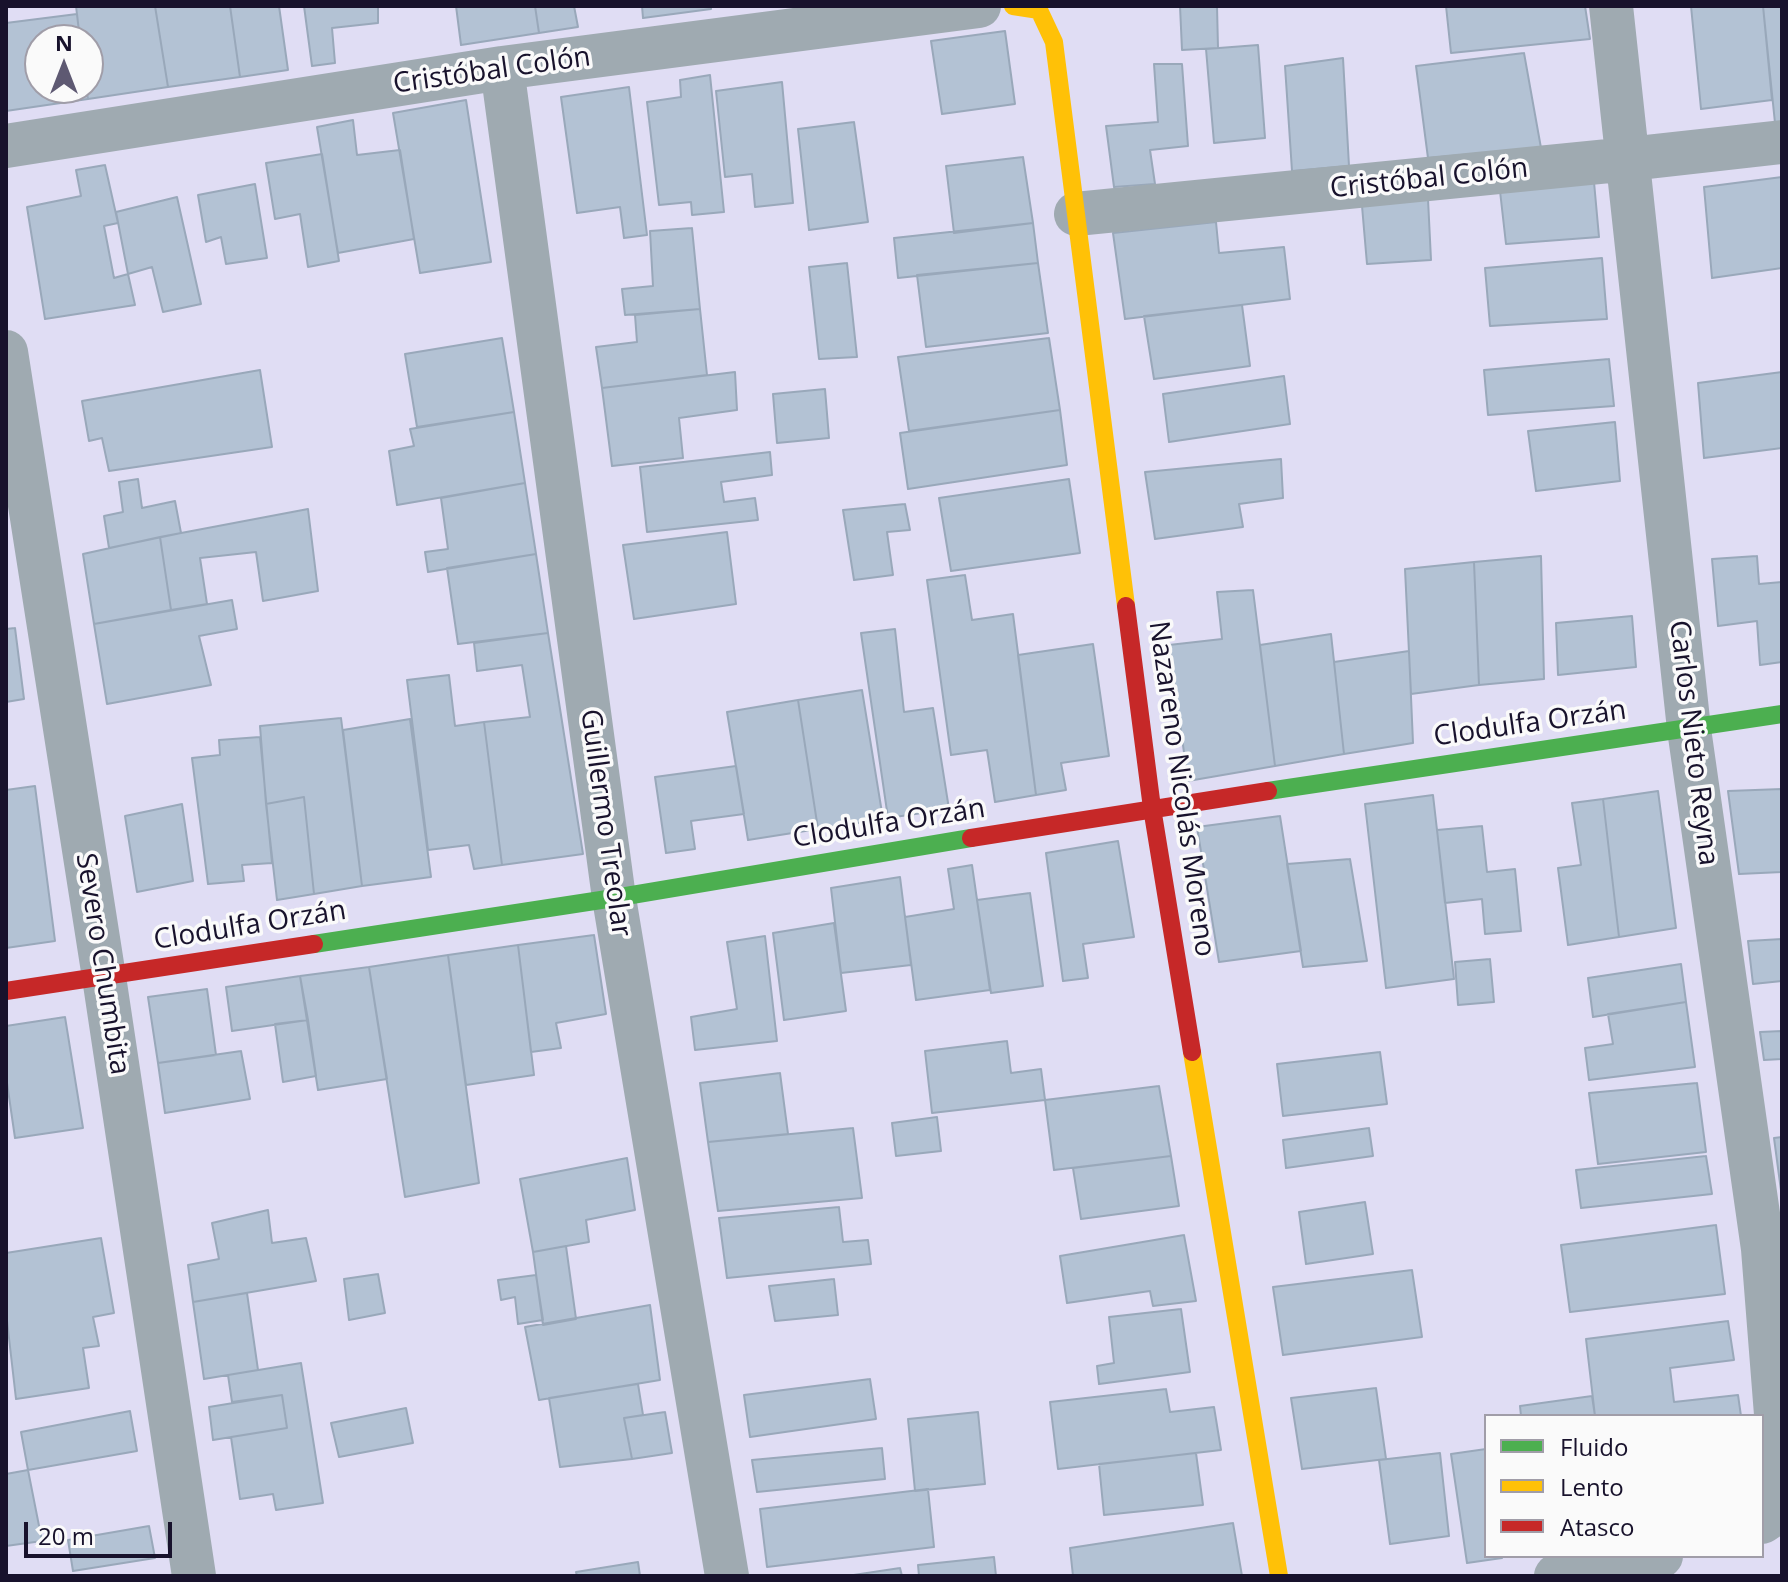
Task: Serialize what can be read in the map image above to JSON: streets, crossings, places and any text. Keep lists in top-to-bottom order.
{
  "streets": {
    "street": [
      "Cristóbal Colón",
      "Clodulfa Orzán",
      "Carlos Nieto Reyna",
      "Nazareno Nicolás Moreno",
      "Guillermo Treolar",
      "Severo Chumbita"
    ]
  },
  "crossings": [
    ["Cristóbal Colón", "Carlos Nieto Reyna"],
    ["Cristóbal Colón", "Nazareno Nicolás Moreno"],
    ["Cristóbal Colón", "Guillermo Treolar"],
    ["Clodulfa Orzán", "Carlos Nieto Reyna"],
    ["Clodulfa Orzán", "Nazareno Nicolás Moreno"],
    ["Clodulfa Orzán", "Guillermo Treolar"],
    ["Clodulfa Orzán", "Severo Chumbita"]
  ],
  "legend": ["Fluido", "Lento", "Atasco"],
  "scale_bar": "20 m",
  "north": "top"
}
